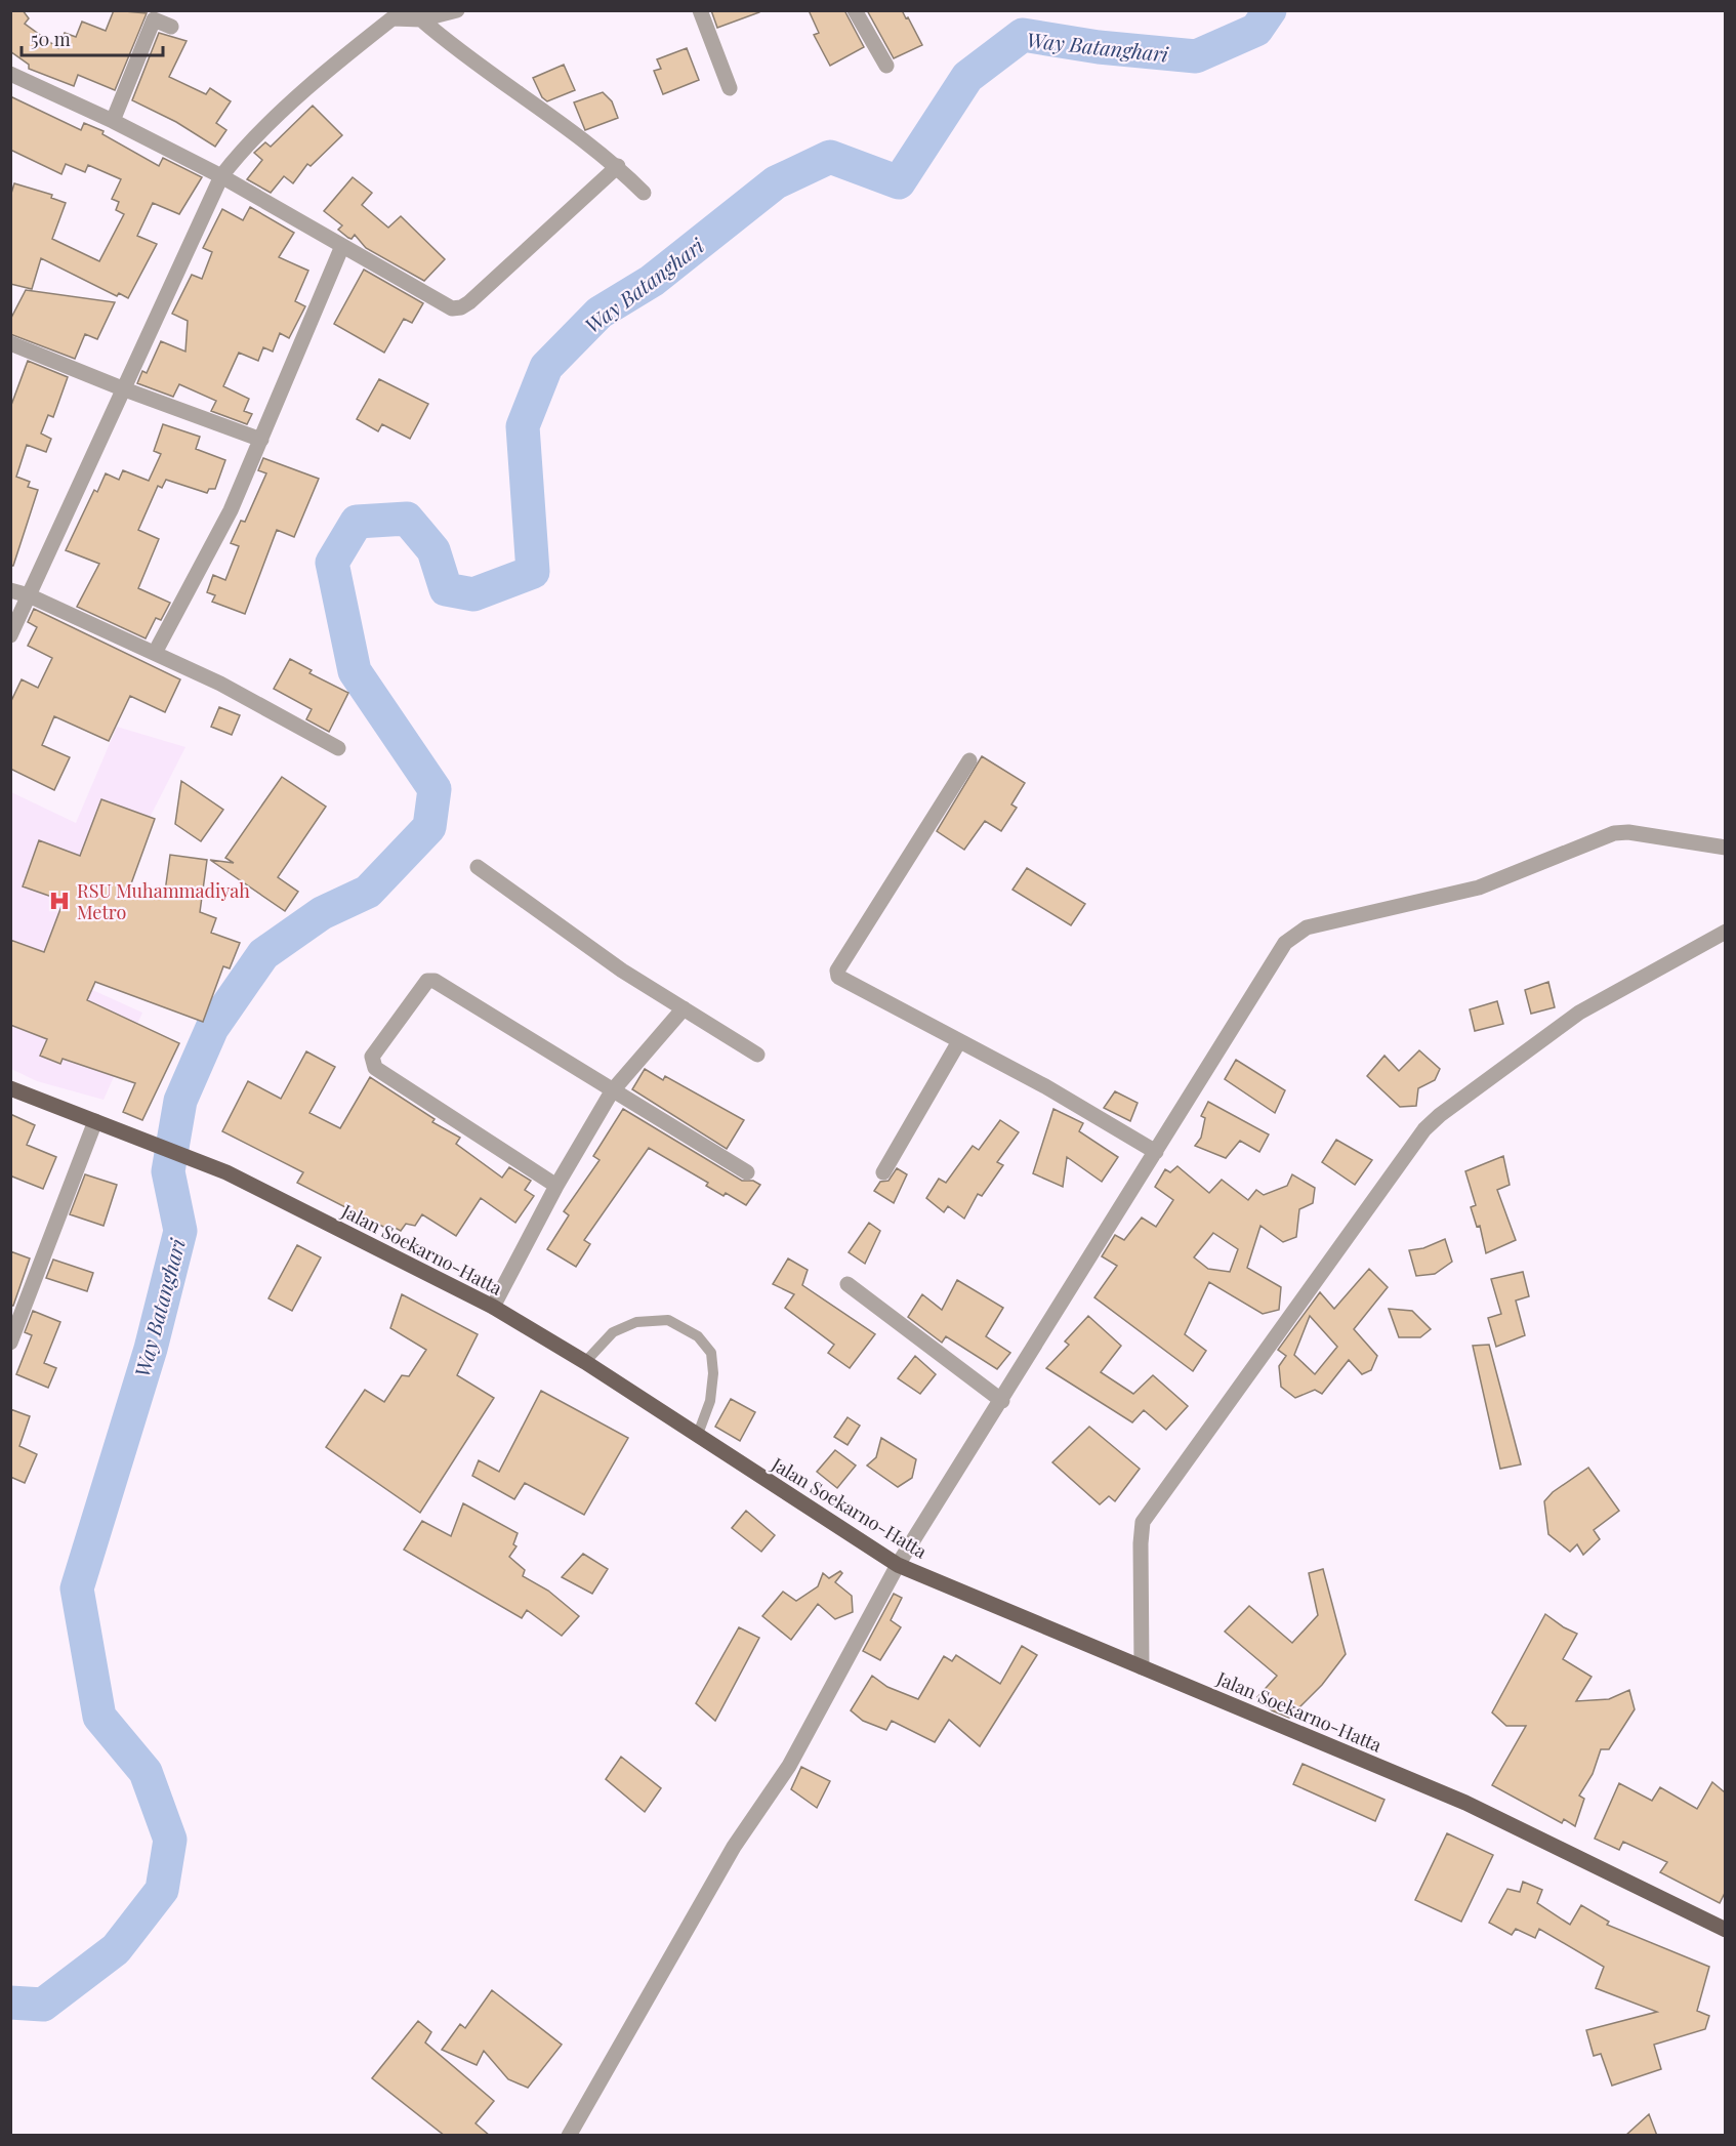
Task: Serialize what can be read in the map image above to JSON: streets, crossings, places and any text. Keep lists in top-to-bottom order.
{
  "streets": {
    "main road": ["Jalan Soekarno-Hatta"]
  },
  "water": ["Way Batanghari"],
  "places": {
    "hospital": ["RSU Muhammadiyah Metro"]
  },
  "scale_bar": "50 m"
}
